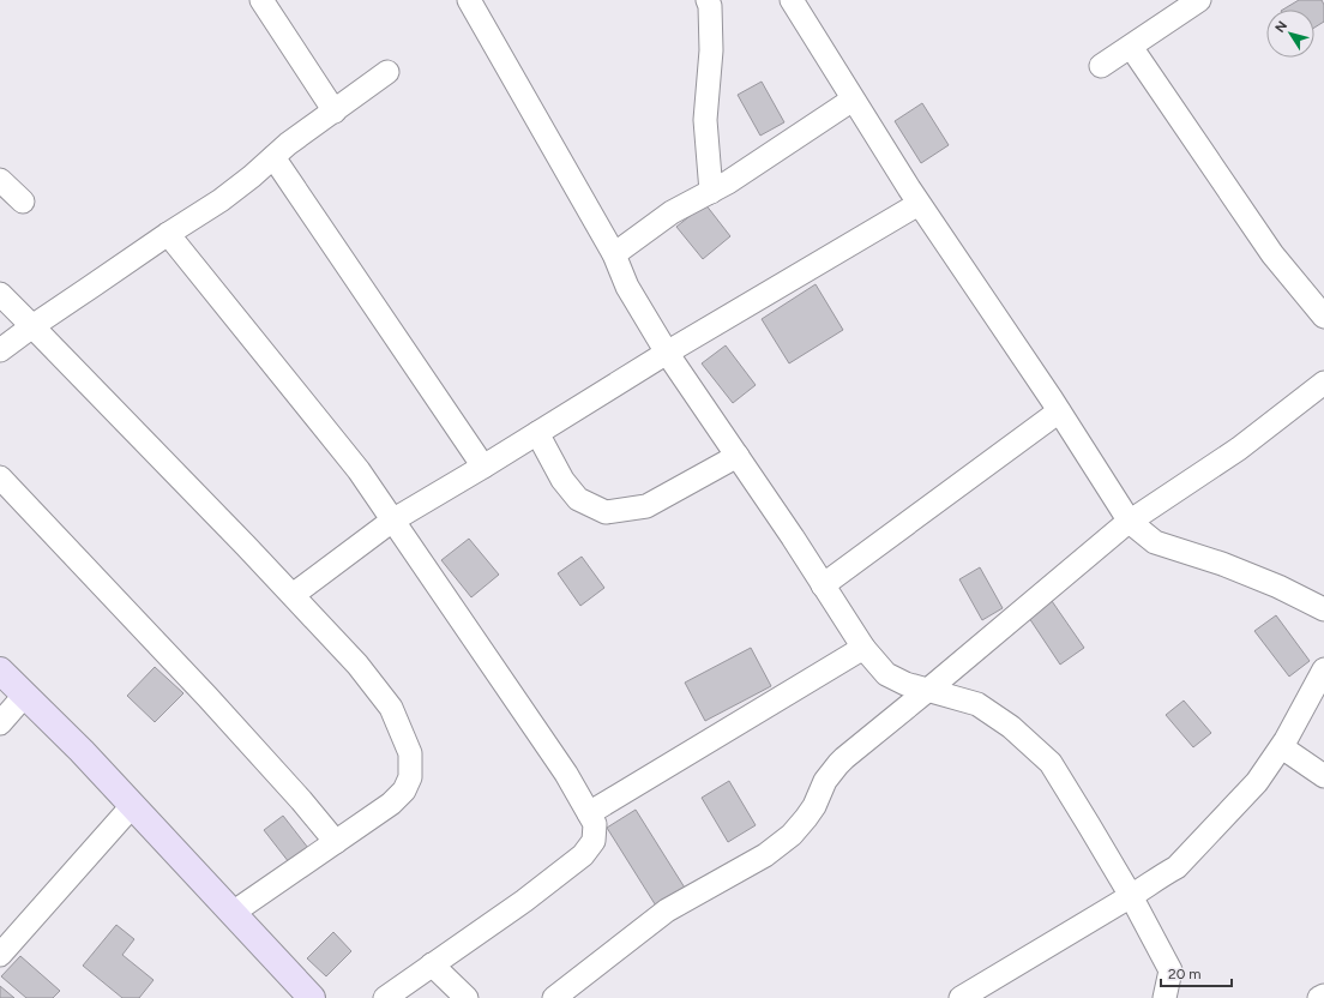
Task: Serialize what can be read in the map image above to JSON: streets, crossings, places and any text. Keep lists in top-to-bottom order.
{
  "scale_bar": "20 m",
  "north": "top left"
}
